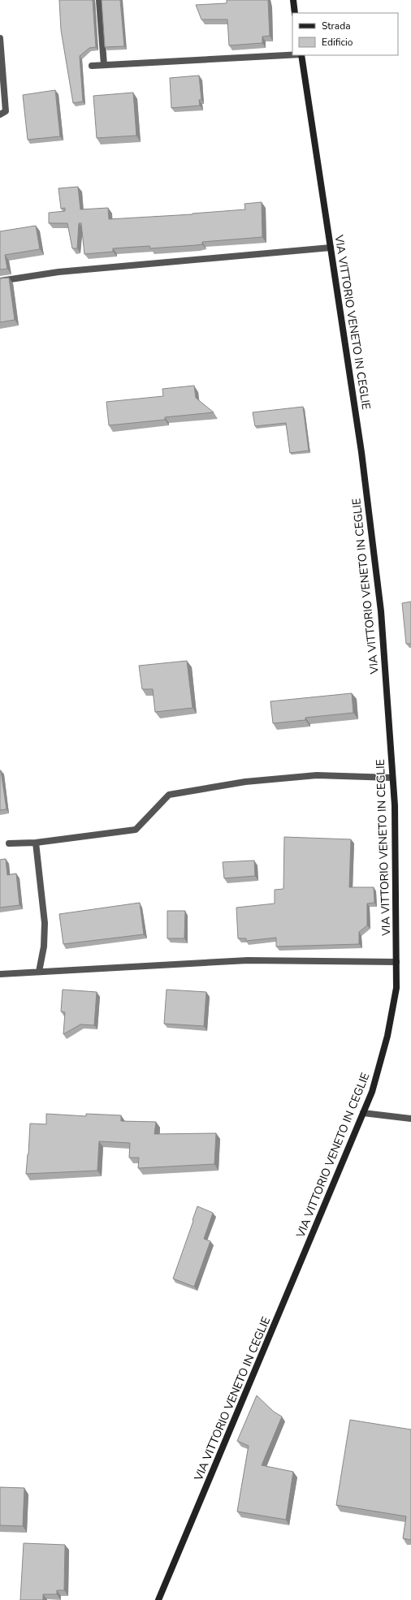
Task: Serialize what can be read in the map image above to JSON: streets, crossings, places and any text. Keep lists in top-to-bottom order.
{
  "streets": {
    "main road": ["VIA VITTORIO VENETO IN CEGLIE"]
  },
  "legend": ["Strada", "Edificio"]
}
